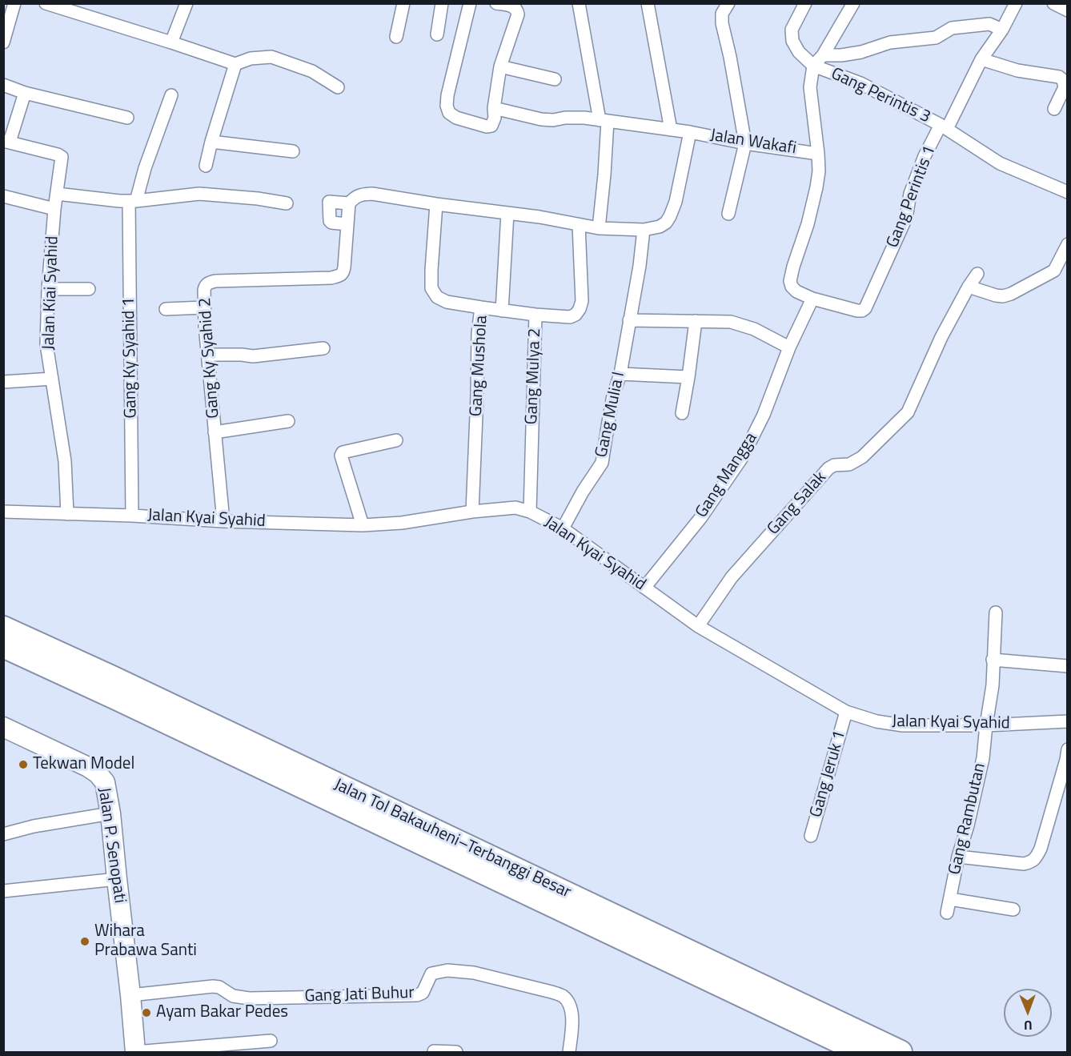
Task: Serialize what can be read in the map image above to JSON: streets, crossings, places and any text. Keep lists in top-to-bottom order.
{
  "streets": {
    "highway": ["Jalan Tol Bakauheni–Terbanggi Besar"],
    "main road": ["Jalan P. Senopati"],
    "street": [
      "Gang Perintis 3",
      "Jalan Wakafi",
      "Gang Perintis 1",
      "Jalan Kiai Syahid",
      "Gang Ky Syahid 1",
      "Gang Ky Syahid 2",
      "Gang Mushola",
      "Gang Mulya 2",
      "Gang Mulia I",
      "Gang Mangga",
      "Gang Salak",
      "Jalan Kyai Syahid",
      "Gang Jeruk 1",
      "Gang Rambutan",
      "Gang Jati Buhur"
    ]
  },
  "crossings": [
    ["Gang Perintis 3", "Gang Perintis 1"],
    ["Jalan Wakafi", "Gang Perintis 1"],
    ["Jalan Wakafi", "Gang Mulia I"],
    ["Jalan Wakafi", "Gang Mangga"],
    ["Jalan Kiai Syahid", "Jalan Kyai Syahid"],
    ["Gang Ky Syahid 1", "Jalan Kyai Syahid"],
    ["Gang Ky Syahid 2", "Jalan Kyai Syahid"],
    ["Gang Mushola", "Jalan Kyai Syahid"],
    ["Gang Mulya 2", "Jalan Kyai Syahid"],
    ["Gang Mulia I", "Jalan Kyai Syahid"],
    ["Gang Mangga", "Jalan Kyai Syahid"],
    ["Gang Salak", "Jalan Kyai Syahid"],
    ["Jalan Kyai Syahid", "Gang Jeruk 1"],
    ["Jalan Kyai Syahid", "Gang Rambutan"],
    ["Jalan P. Senopati", "Gang Jati Buhur"]
  ],
  "places": ["Tekwan Model", "Wihara Prabawa Santi", "Ayam Bakar Pedes"],
  "north": "bottom"
}
